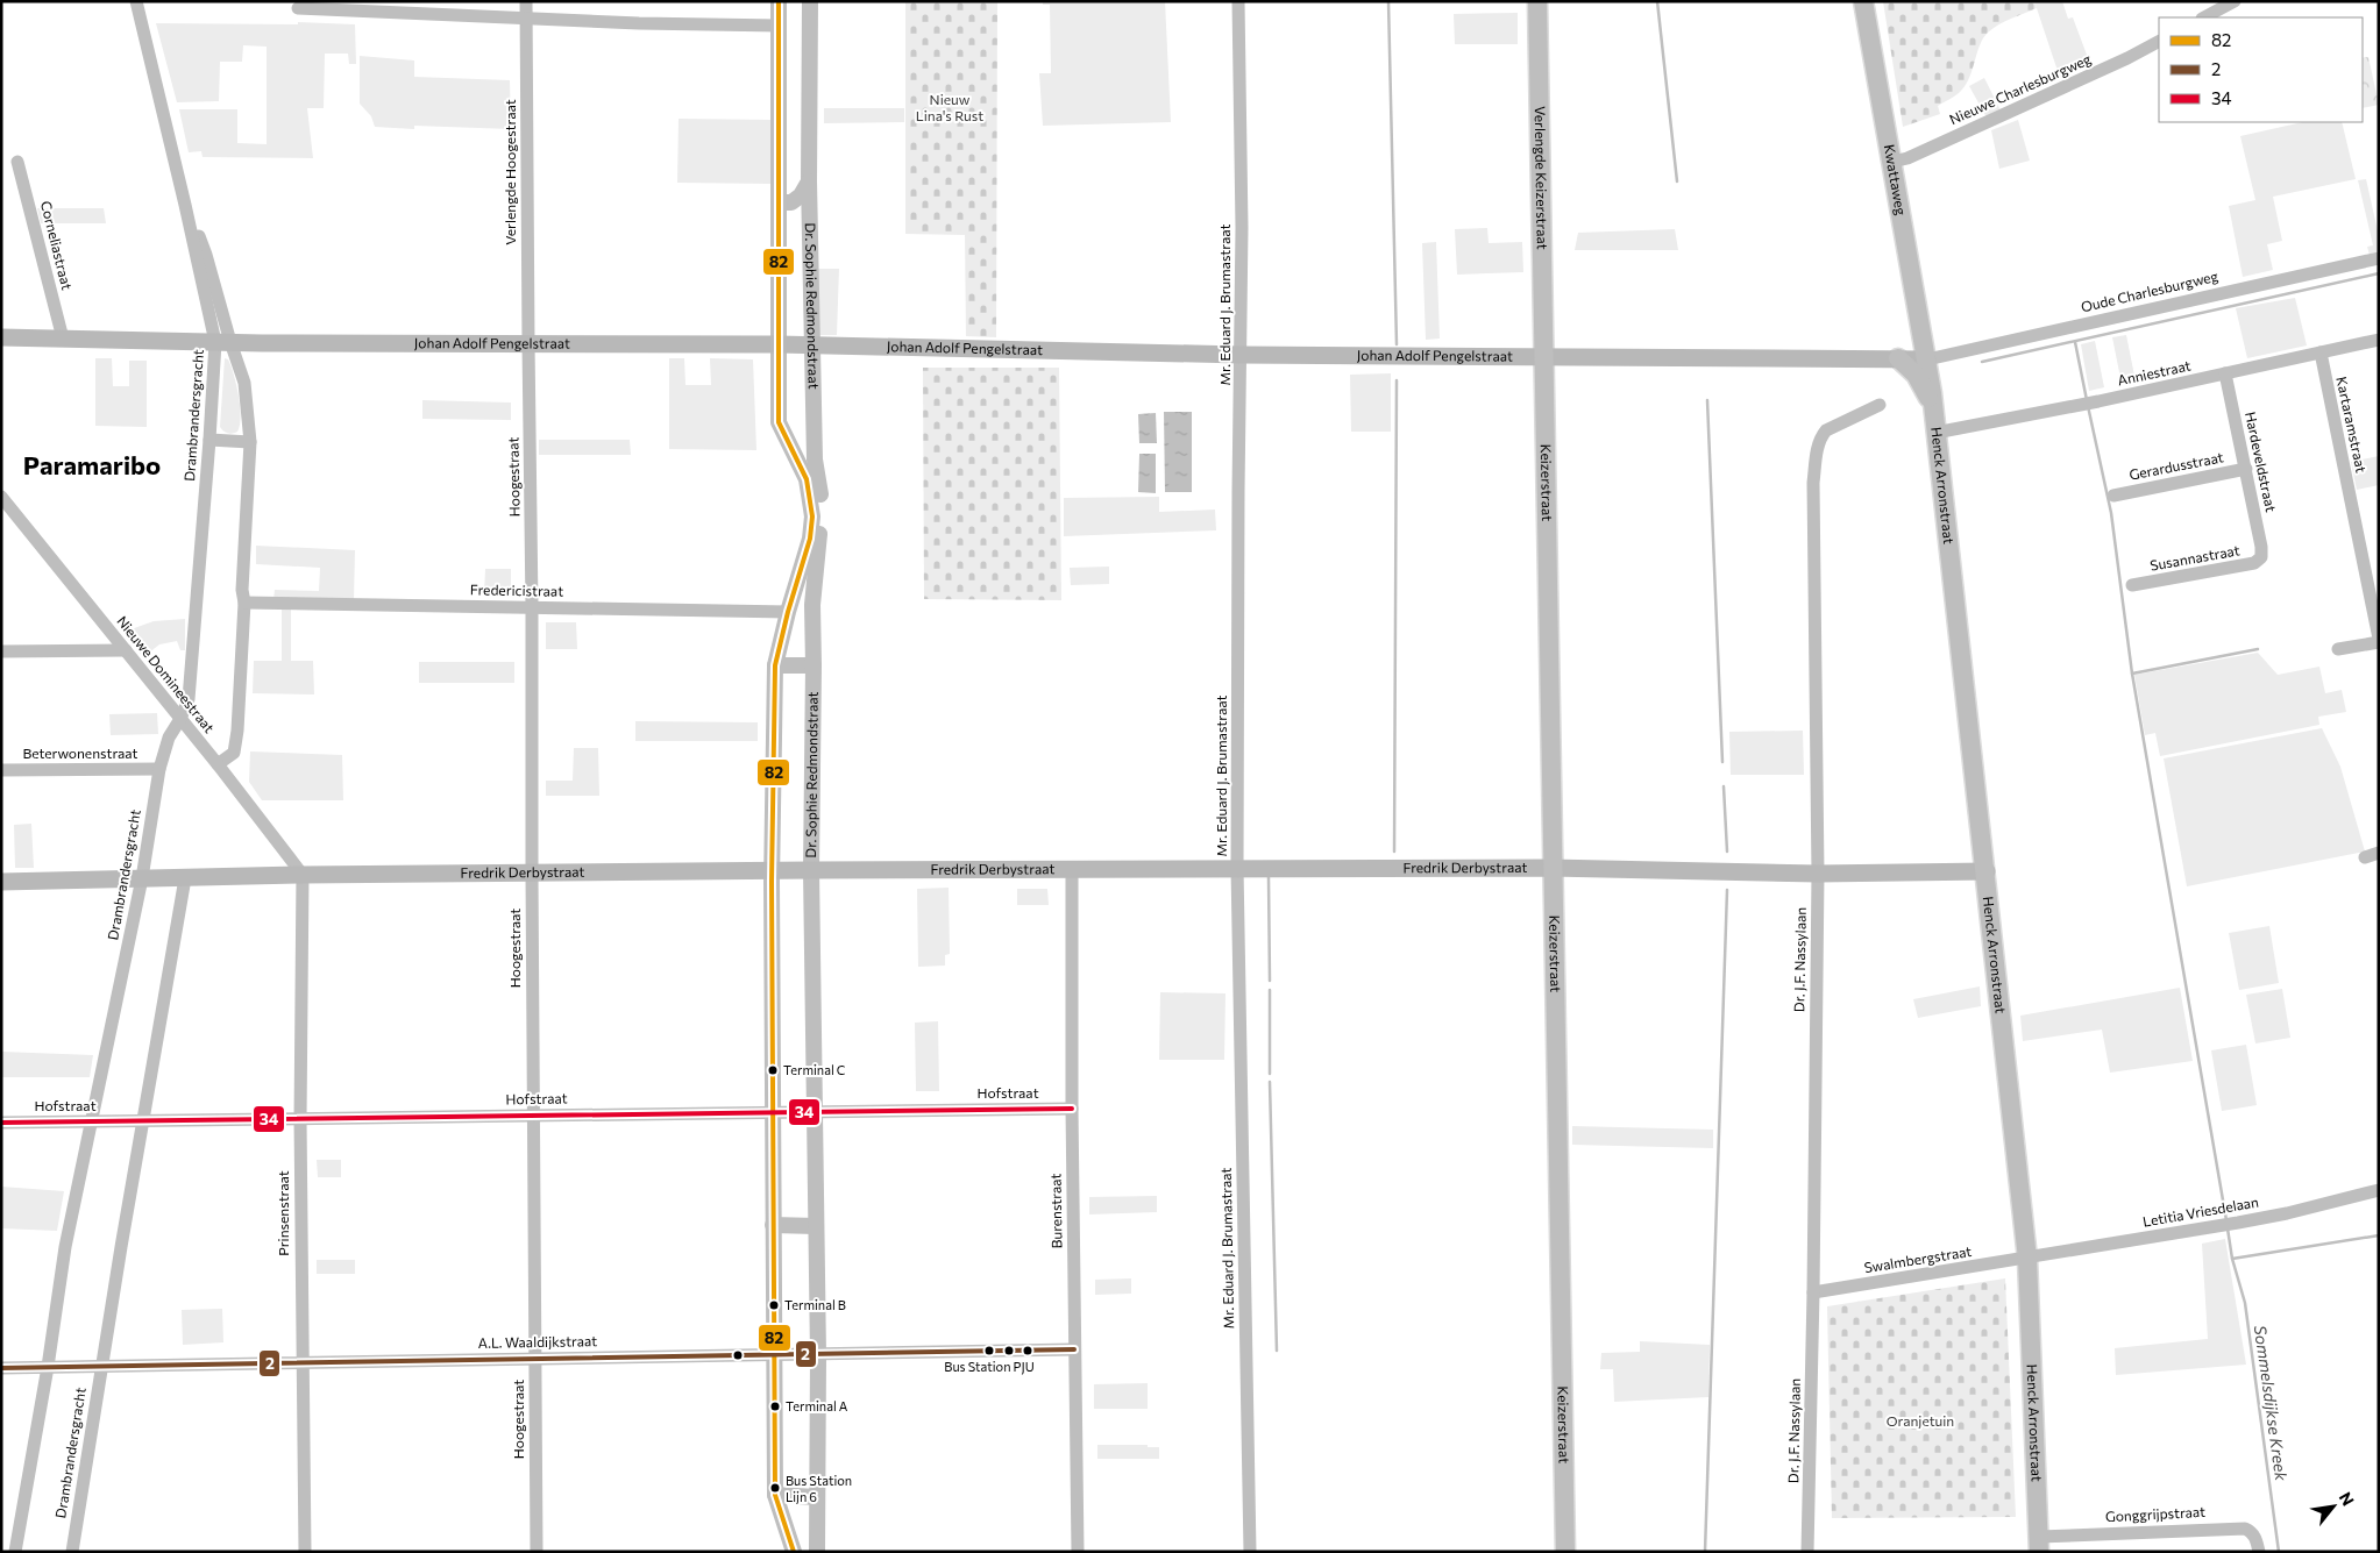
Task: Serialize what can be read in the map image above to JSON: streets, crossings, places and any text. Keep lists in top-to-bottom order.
{
  "streets": {
    "main road": [
      "Verlengde Keizerstraat",
      "Kwattaweg",
      "Johan Adolf Pengelstraat",
      "Keizerstraat",
      "Henck Arronstraat",
      "Fredrik Derbystraat"
    ],
    "street": [
      "Nieuwe Charlesburgweg",
      "Verlengde Hoogestraat",
      "Corneliastraat",
      "Oude Charlesburgweg",
      "Mr. Eduard J. Brumastraat",
      "Dr. Sophie Redmondstraat",
      "Anniestraat",
      "Drambrandersgracht",
      "Kartaramstraat",
      "Hardeveldstraat",
      "Gerardusstraat",
      "Hoogestraat",
      "Susannastraat",
      "Fredericistraat",
      "Nieuwe Domineestraat",
      "Beterwonenstraat",
      "Dr. J.F. Nassylaan",
      "Hofstraat",
      "Burenstraat",
      "Letitia Vriesdelaan",
      "Prinsenstraat",
      "Swalmbergstraat",
      "A.L. Waaldijkstraat",
      "Gonggrijpstraat"
    ]
  },
  "crossings": [
    ["Nieuwe Charlesburgweg", "Kwattaweg"],
    ["Verlengde Hoogestraat", "Johan Adolf Pengelstraat"],
    ["Verlengde Hoogestraat", "Hoogestraat"],
    ["Verlengde Keizerstraat", "Johan Adolf Pengelstraat"],
    ["Verlengde Keizerstraat", "Keizerstraat"],
    ["Kwattaweg", "Oude Charlesburgweg"],
    ["Kwattaweg", "Johan Adolf Pengelstraat"],
    ["Kwattaweg", "Henck Arronstraat"],
    ["Corneliastraat", "Johan Adolf Pengelstraat"],
    ["Oude Charlesburgweg", "Johan Adolf Pengelstraat"],
    ["Oude Charlesburgweg", "Henck Arronstraat"],
    ["Mr. Eduard J. Brumastraat", "Johan Adolf Pengelstraat"],
    ["Mr. Eduard J. Brumastraat", "Fredrik Derbystraat"],
    ["Dr. Sophie Redmondstraat", "Johan Adolf Pengelstraat"],
    ["Dr. Sophie Redmondstraat", "Fredericistraat"],
    ["Dr. Sophie Redmondstraat", "Fredrik Derbystraat"],
    ["Dr. Sophie Redmondstraat", "Hofstraat"],
    ["Dr. Sophie Redmondstraat", "A.L. Waaldijkstraat"],
    ["Johan Adolf Pengelstraat", "Drambrandersgracht"],
    ["Johan Adolf Pengelstraat", "Hoogestraat"],
    ["Johan Adolf Pengelstraat", "Keizerstraat"],
    ["Johan Adolf Pengelstraat", "Henck Arronstraat"],
    ["Anniestraat", "Kartaramstraat"],
    ["Anniestraat", "Hardeveldstraat"],
    ["Anniestraat", "Henck Arronstraat"],
    ["Drambrandersgracht", "Fredericistraat"],
    ["Drambrandersgracht", "Nieuwe Domineestraat"],
    ["Drambrandersgracht", "Beterwonenstraat"],
    ["Drambrandersgracht", "Fredrik Derbystraat"],
    ["Drambrandersgracht", "Hofstraat"],
    ["Drambrandersgracht", "A.L. Waaldijkstraat"],
    ["Hardeveldstraat", "Gerardusstraat"],
    ["Hardeveldstraat", "Susannastraat"],
    ["Hoogestraat", "Fredericistraat"],
    ["Hoogestraat", "Fredrik Derbystraat"],
    ["Hoogestraat", "Hofstraat"],
    ["Hoogestraat", "A.L. Waaldijkstraat"],
    ["Keizerstraat", "Fredrik Derbystraat"],
    ["Henck Arronstraat", "Fredrik Derbystraat"],
    ["Henck Arronstraat", "Letitia Vriesdelaan"],
    ["Henck Arronstraat", "Swalmbergstraat"],
    ["Henck Arronstraat", "Gonggrijpstraat"],
    ["Nieuwe Domineestraat", "Fredrik Derbystraat"],
    ["Nieuwe Domineestraat", "Prinsenstraat"],
    ["Fredrik Derbystraat", "Dr. J.F. Nassylaan"],
    ["Fredrik Derbystraat", "Burenstraat"],
    ["Fredrik Derbystraat", "Prinsenstraat"],
    ["Dr. J.F. Nassylaan", "Swalmbergstraat"],
    ["Hofstraat", "Burenstraat"],
    ["Hofstraat", "Prinsenstraat"],
    ["Burenstraat", "A.L. Waaldijkstraat"],
    ["Letitia Vriesdelaan", "Swalmbergstraat"],
    ["Prinsenstraat", "A.L. Waaldijkstraat"]
  ],
  "districts": ["Paramaribo"],
  "water": ["Sommelsdijkse Kreek"],
  "parks": ["Nieuw Lina's Rust", "Oranjetuin"],
  "places": [
    "Terminal C",
    "Terminal B",
    "Bus Station PJU",
    "Terminal A",
    "Bus Station Lijn 6"
  ],
  "lines": ["transit line 82", "transit line 34", "transit line 2"],
  "legend": ["82", "2", "34"],
  "north": "top right"
}
